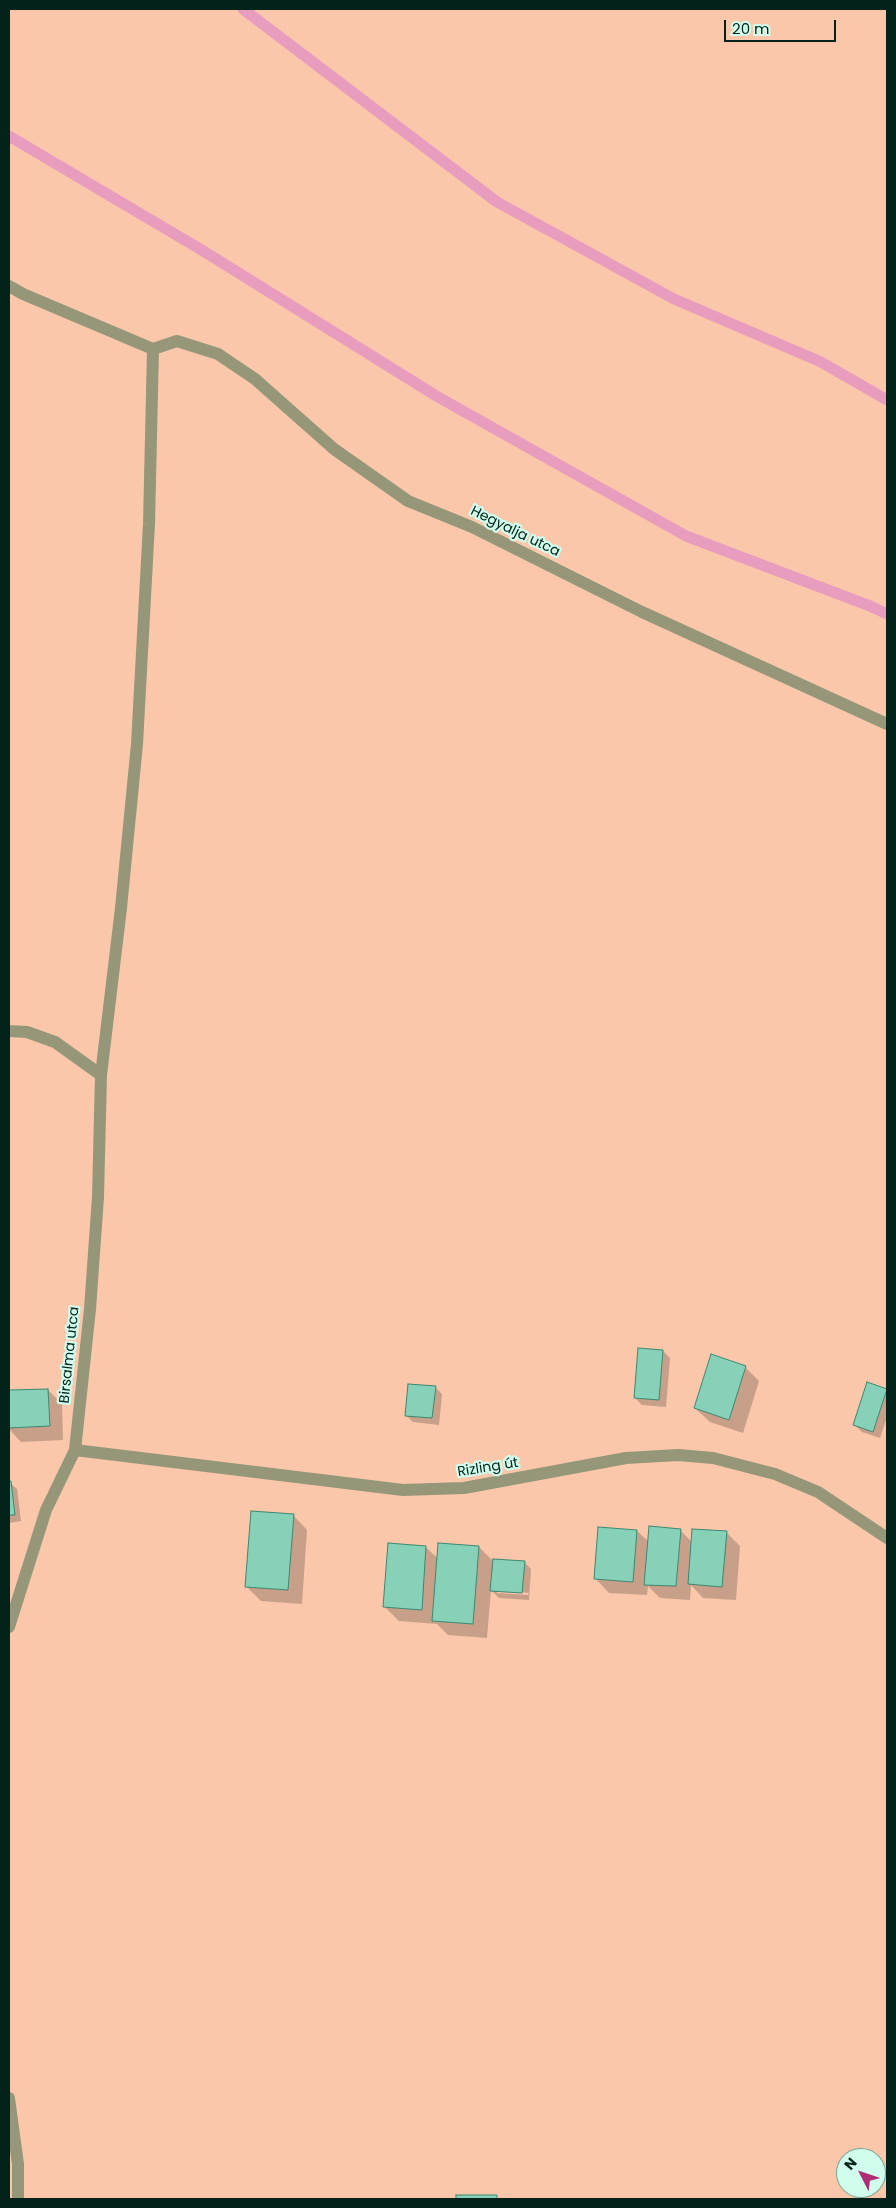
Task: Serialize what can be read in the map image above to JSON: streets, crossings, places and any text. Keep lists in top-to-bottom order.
{
  "streets": {
    "street": ["Hegyalja utca", "Birsalma utca", "Rizling út"]
  },
  "crossings": [
    ["Hegyalja utca", "Birsalma utca"],
    ["Birsalma utca", "Rizling út"]
  ],
  "scale_bar": "20 m",
  "north": "top left"
}
